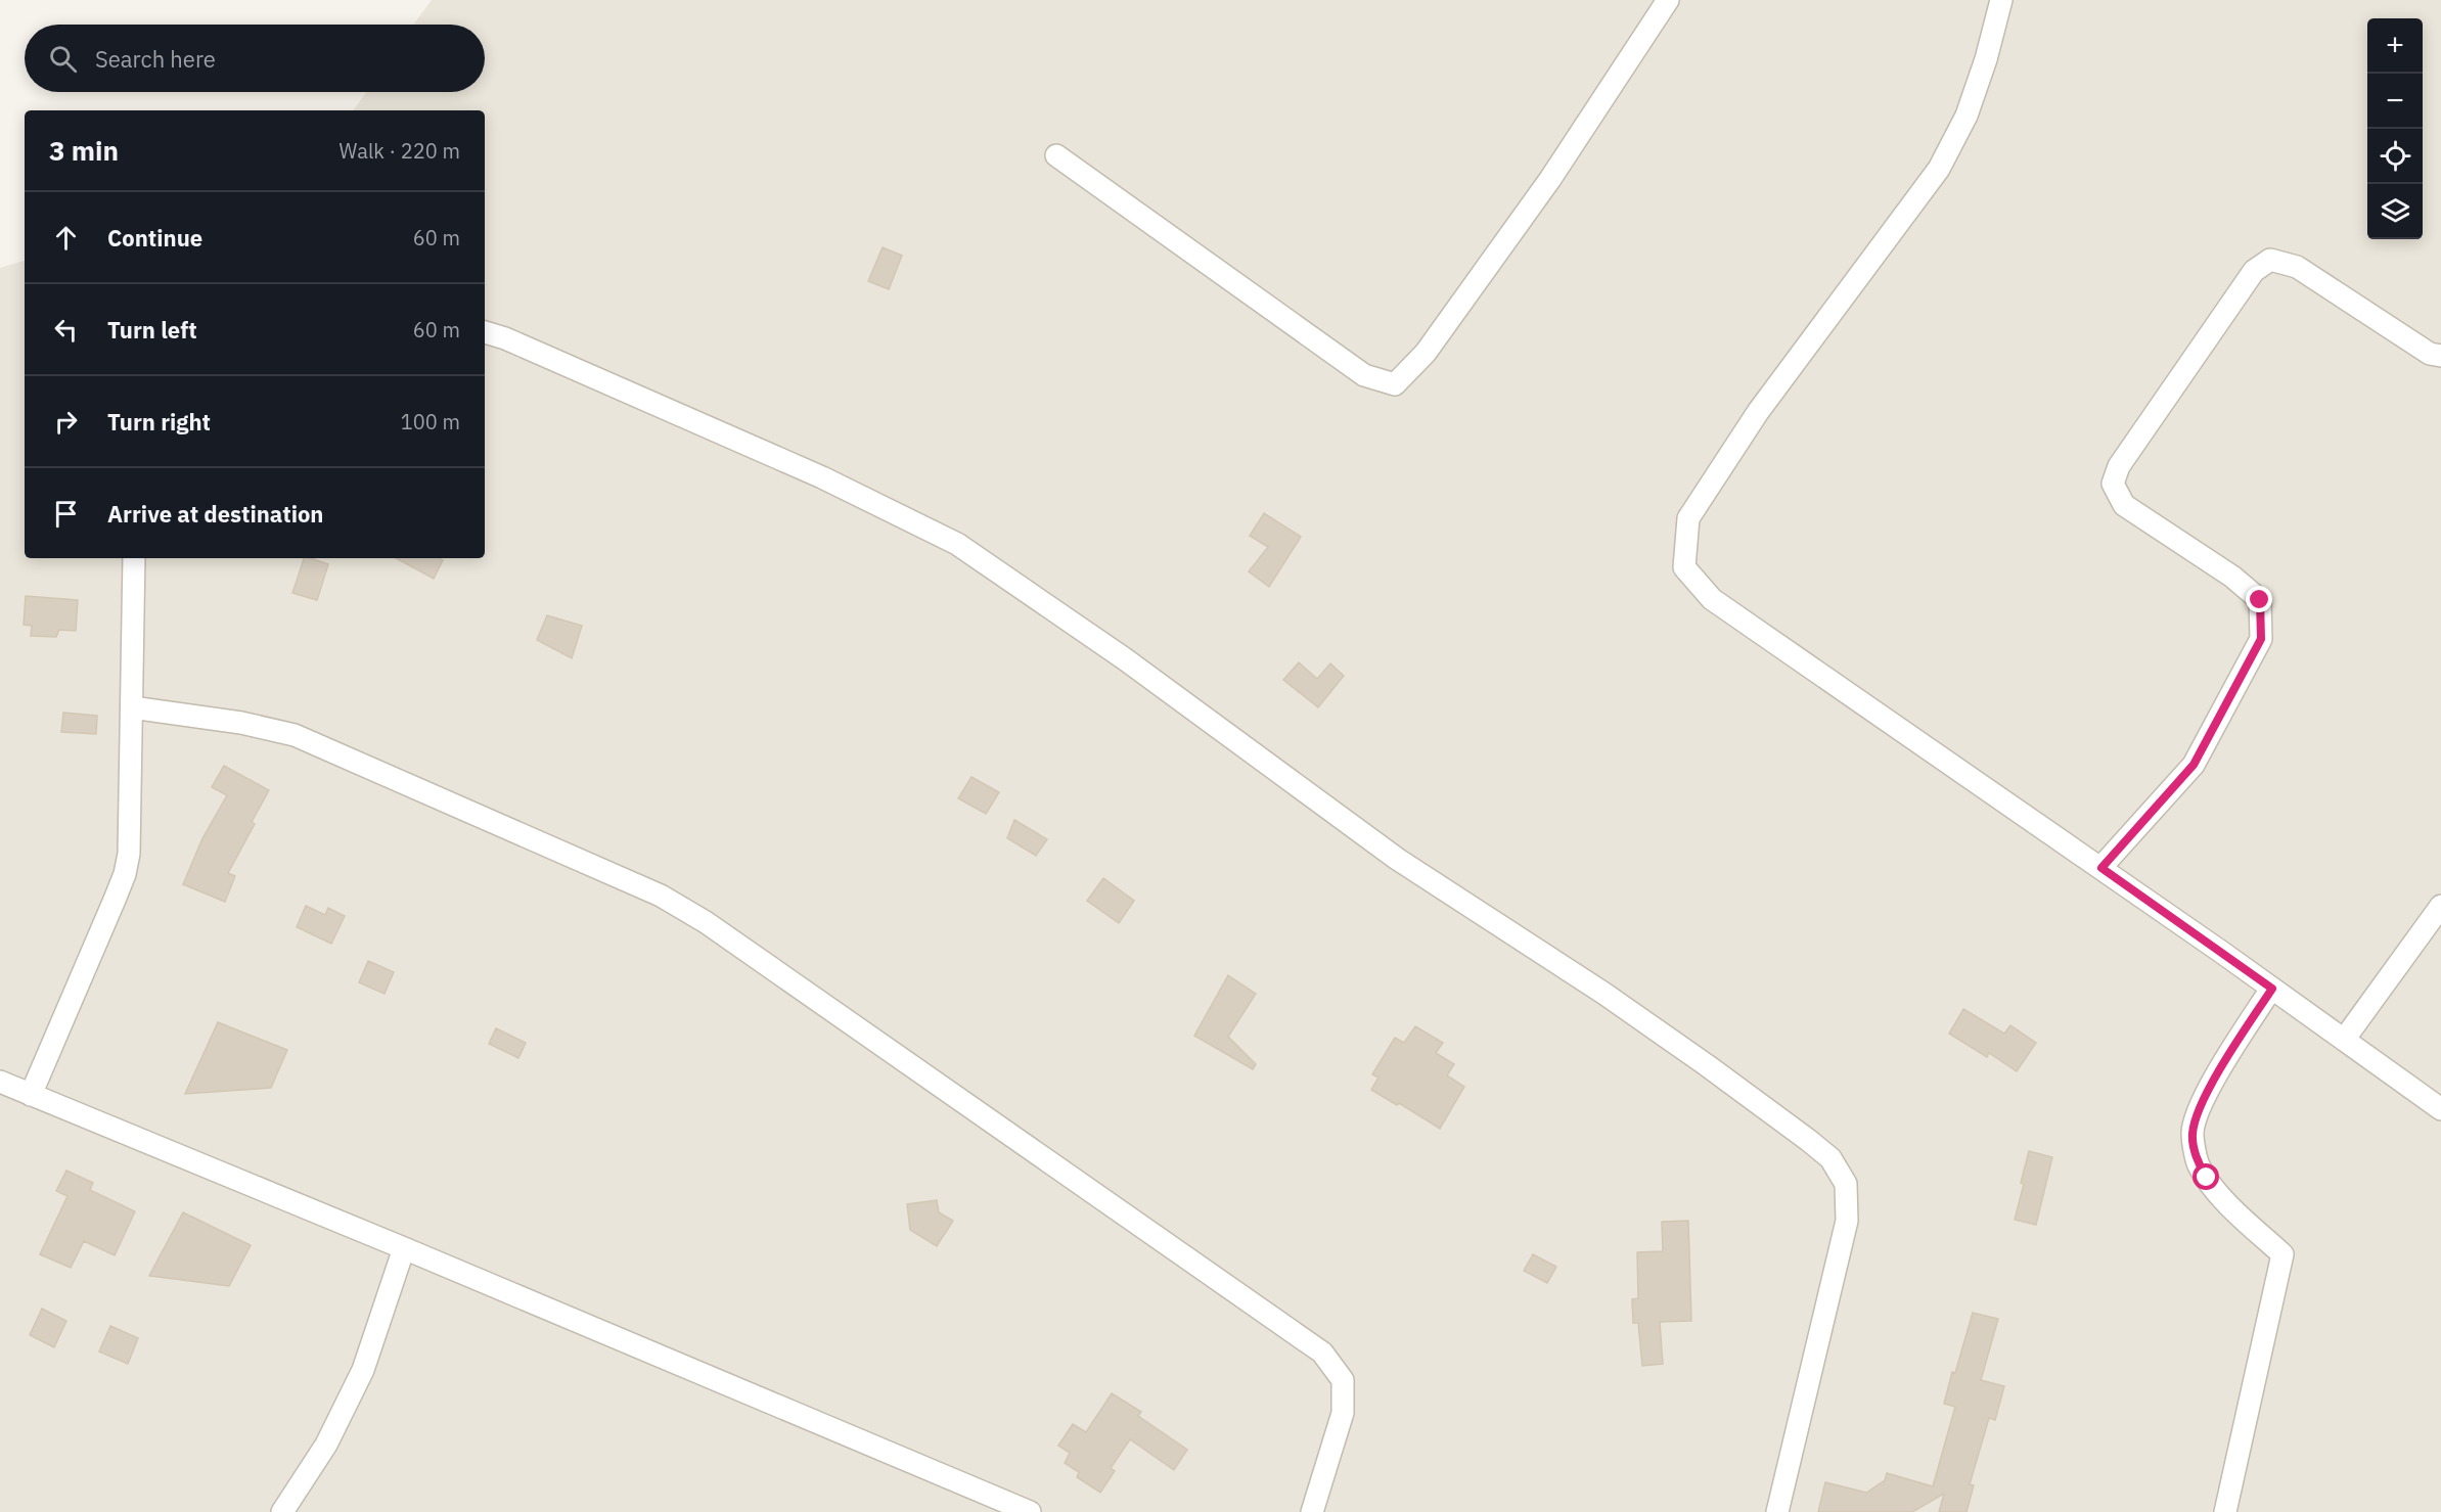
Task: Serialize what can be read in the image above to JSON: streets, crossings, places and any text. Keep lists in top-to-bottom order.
{
  "page": {
    "map_buttons": ["+", "−"],
    "search": "Search here",
    "heading": ["3 min", "Walk · 220 m"],
    "list": [
      ["Continue", "60 m"],
      ["Turn left", "60 m"],
      ["Turn right", "100 m"],
      "Arrive at destination"
    ]
  }
}
